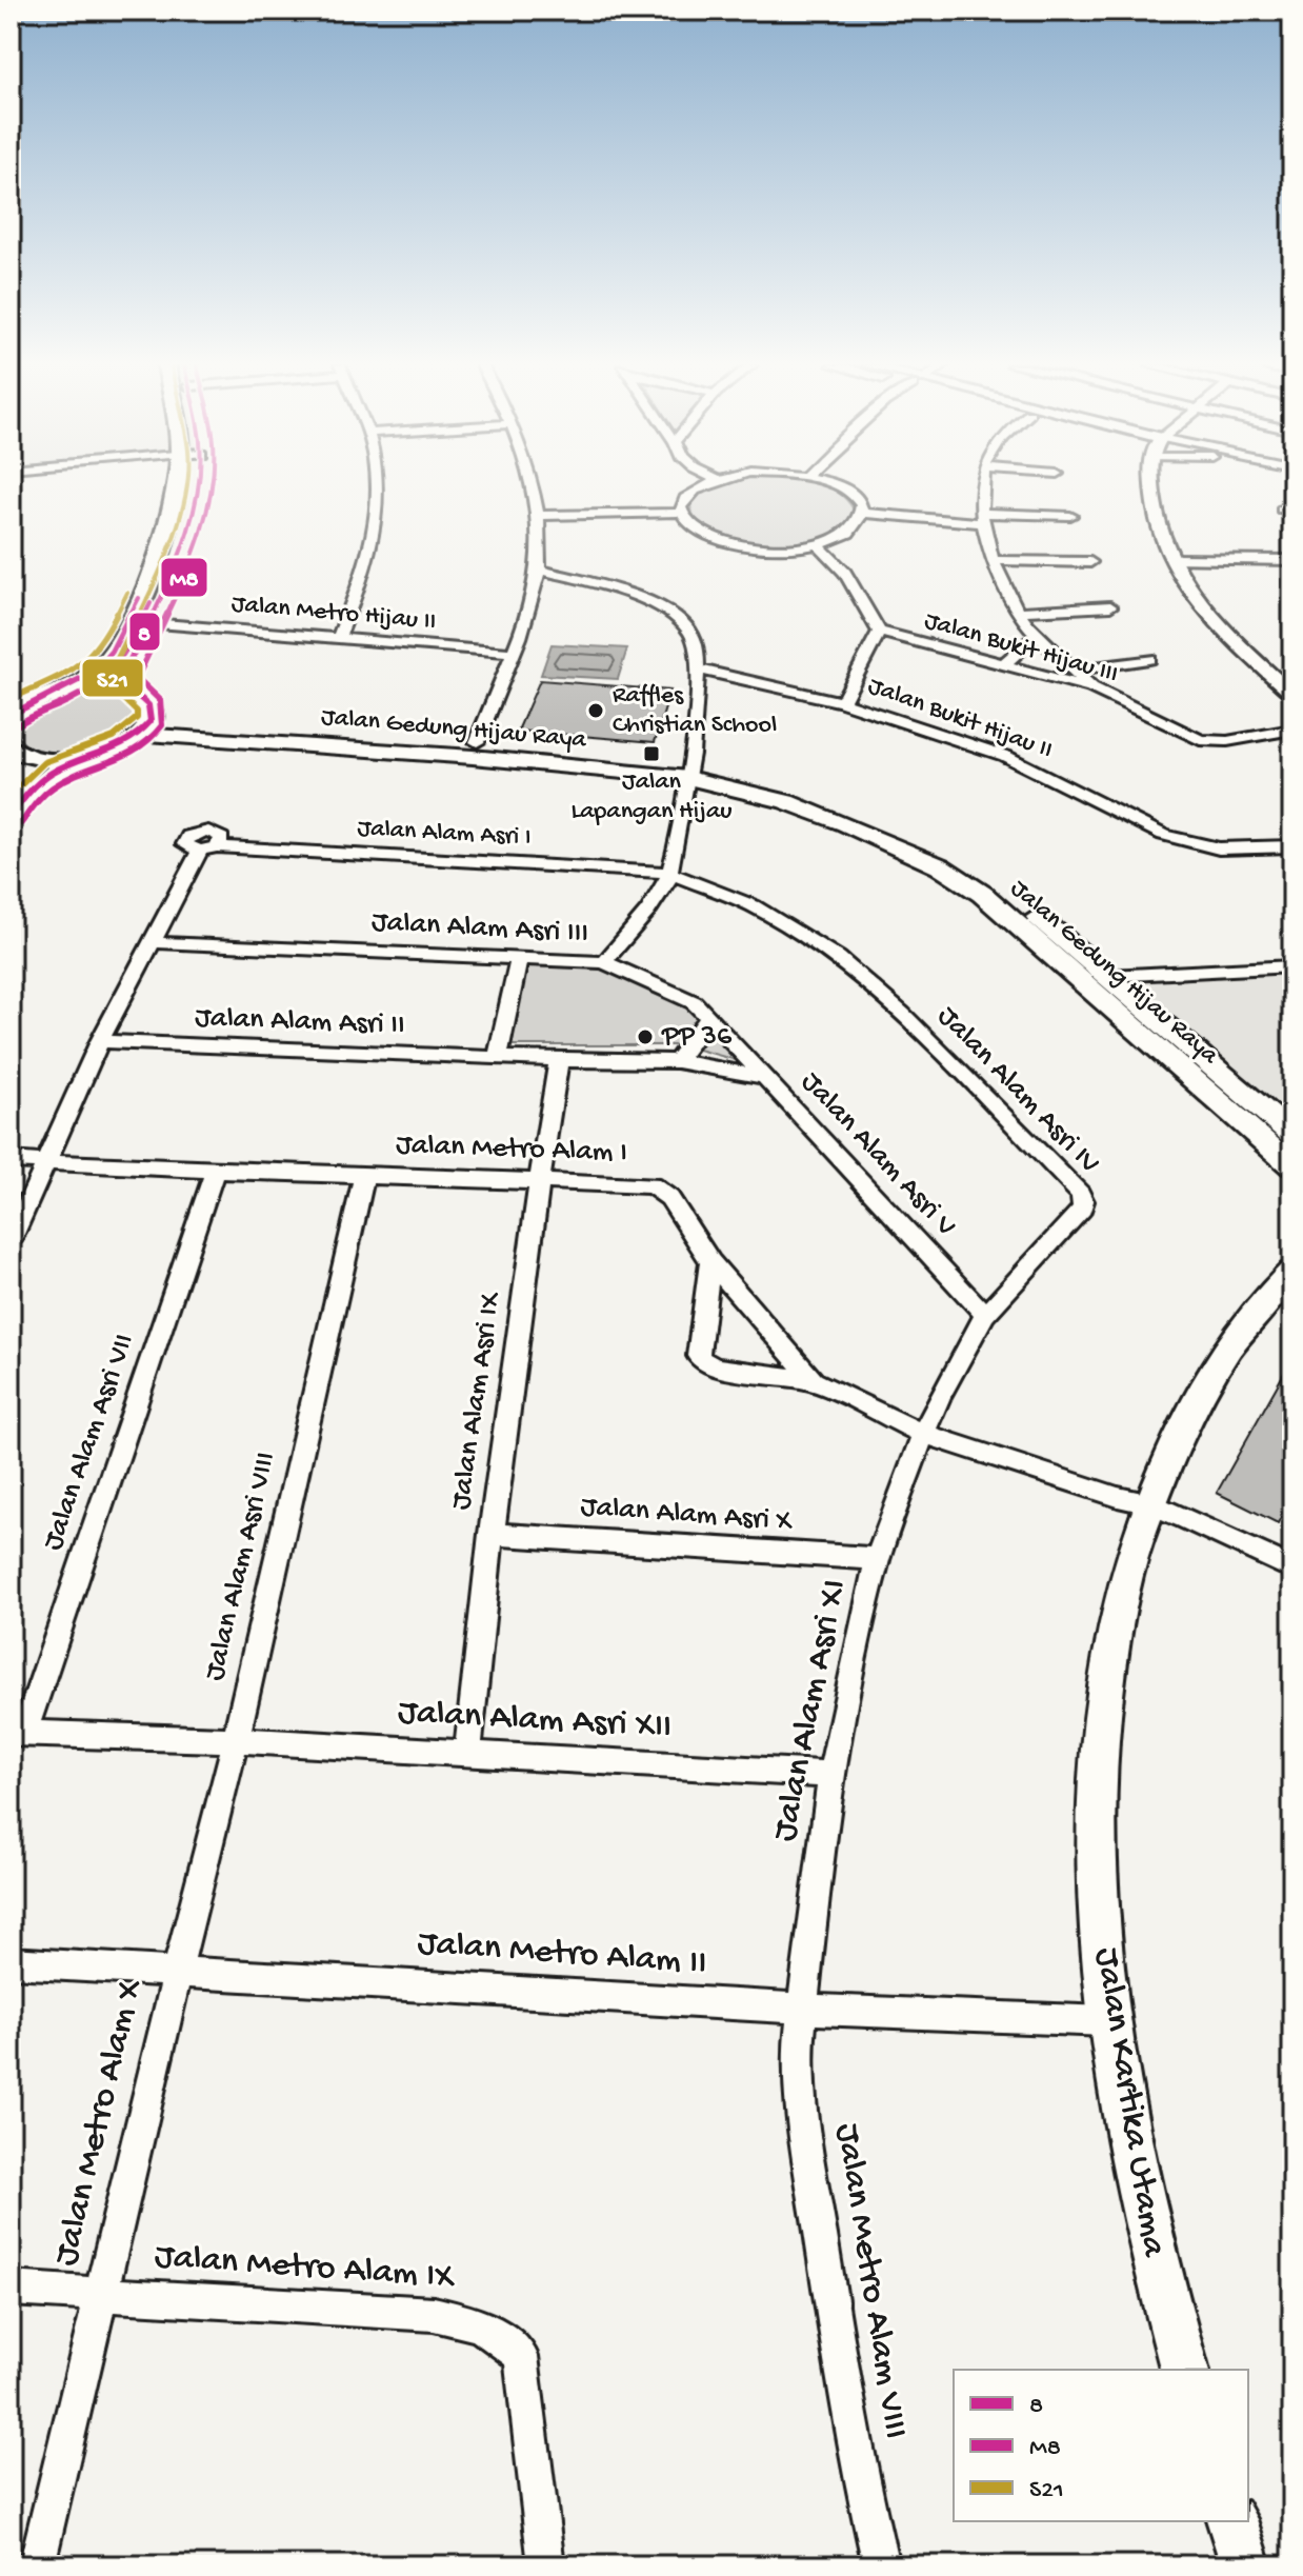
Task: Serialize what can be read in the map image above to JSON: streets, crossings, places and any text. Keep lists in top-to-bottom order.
{
  "streets": {
    "main road": ["Jalan Gedung Hijau Raya", "Jalan Kartika Utama"],
    "street": [
      "Jalan Metro Hijau II",
      "Jalan Bukit Hijau III",
      "Jalan Bukit Hijau II",
      "Jalan Alam Asri I",
      "Jalan Alam Asri III",
      "Jalan Alam Asri II",
      "Jalan Alam Asri IV",
      "Jalan Metro Alam I",
      "Jalan Alam Asri V",
      "Jalan Alam Asri IX",
      "Jalan Alam Asri VII",
      "Jalan Alam Asri X",
      "Jalan Alam Asri VIII",
      "Jalan Alam Asri XI",
      "Jalan Alam Asri XII",
      "Jalan Metro Alam II",
      "Jalan Metro Alam X",
      "Jalan Metro Alam IX",
      "Jalan Metro Alam VIII"
    ]
  },
  "crossings": [
    ["Jalan Alam Asri I", "Jalan Alam Asri III"],
    ["Jalan Alam Asri I", "Jalan Alam Asri II"],
    ["Jalan Alam Asri I", "Jalan Alam Asri IV"],
    ["Jalan Alam Asri I", "Jalan Metro Alam I"],
    ["Jalan Alam Asri III", "Jalan Alam Asri V"],
    ["Jalan Alam Asri II", "Jalan Alam Asri V"],
    ["Jalan Alam Asri II", "Jalan Alam Asri IX"],
    ["Jalan Alam Asri IV", "Jalan Metro Alam I"],
    ["Jalan Alam Asri IV", "Jalan Alam Asri V"],
    ["Jalan Alam Asri IV", "Jalan Alam Asri XI"],
    ["Jalan Metro Alam I", "Jalan Alam Asri IX"],
    ["Jalan Metro Alam I", "Jalan Alam Asri VII"],
    ["Jalan Metro Alam I", "Jalan Alam Asri VIII"],
    ["Jalan Metro Alam I", "Jalan Alam Asri XI"],
    ["Jalan Metro Alam I", "Jalan Kartika Utama"],
    ["Jalan Alam Asri V", "Jalan Alam Asri IX"],
    ["Jalan Alam Asri IX", "Jalan Alam Asri X"],
    ["Jalan Alam Asri IX", "Jalan Alam Asri XII"],
    ["Jalan Alam Asri VII", "Jalan Alam Asri XII"],
    ["Jalan Alam Asri X", "Jalan Alam Asri XI"],
    ["Jalan Alam Asri VIII", "Jalan Alam Asri XII"],
    ["Jalan Alam Asri VIII", "Jalan Metro Alam II"],
    ["Jalan Alam Asri VIII", "Jalan Metro Alam X"],
    ["Jalan Alam Asri XI", "Jalan Alam Asri XII"],
    ["Jalan Alam Asri XI", "Jalan Metro Alam II"],
    ["Jalan Alam Asri XI", "Jalan Metro Alam VIII"],
    ["Jalan Metro Alam II", "Jalan Kartika Utama"],
    ["Jalan Metro Alam II", "Jalan Metro Alam X"],
    ["Jalan Metro Alam II", "Jalan Metro Alam VIII"],
    ["Jalan Metro Alam X", "Jalan Metro Alam IX"]
  ],
  "places": {
    "other": ["Raffles Christian School", "PP 36"],
    "transit": ["Jalan Lapangan Hijau"]
  },
  "lines": ["transit line 8", "transit line M8", "transit line S21"],
  "legend": ["8", "M8", "S21"]
}
